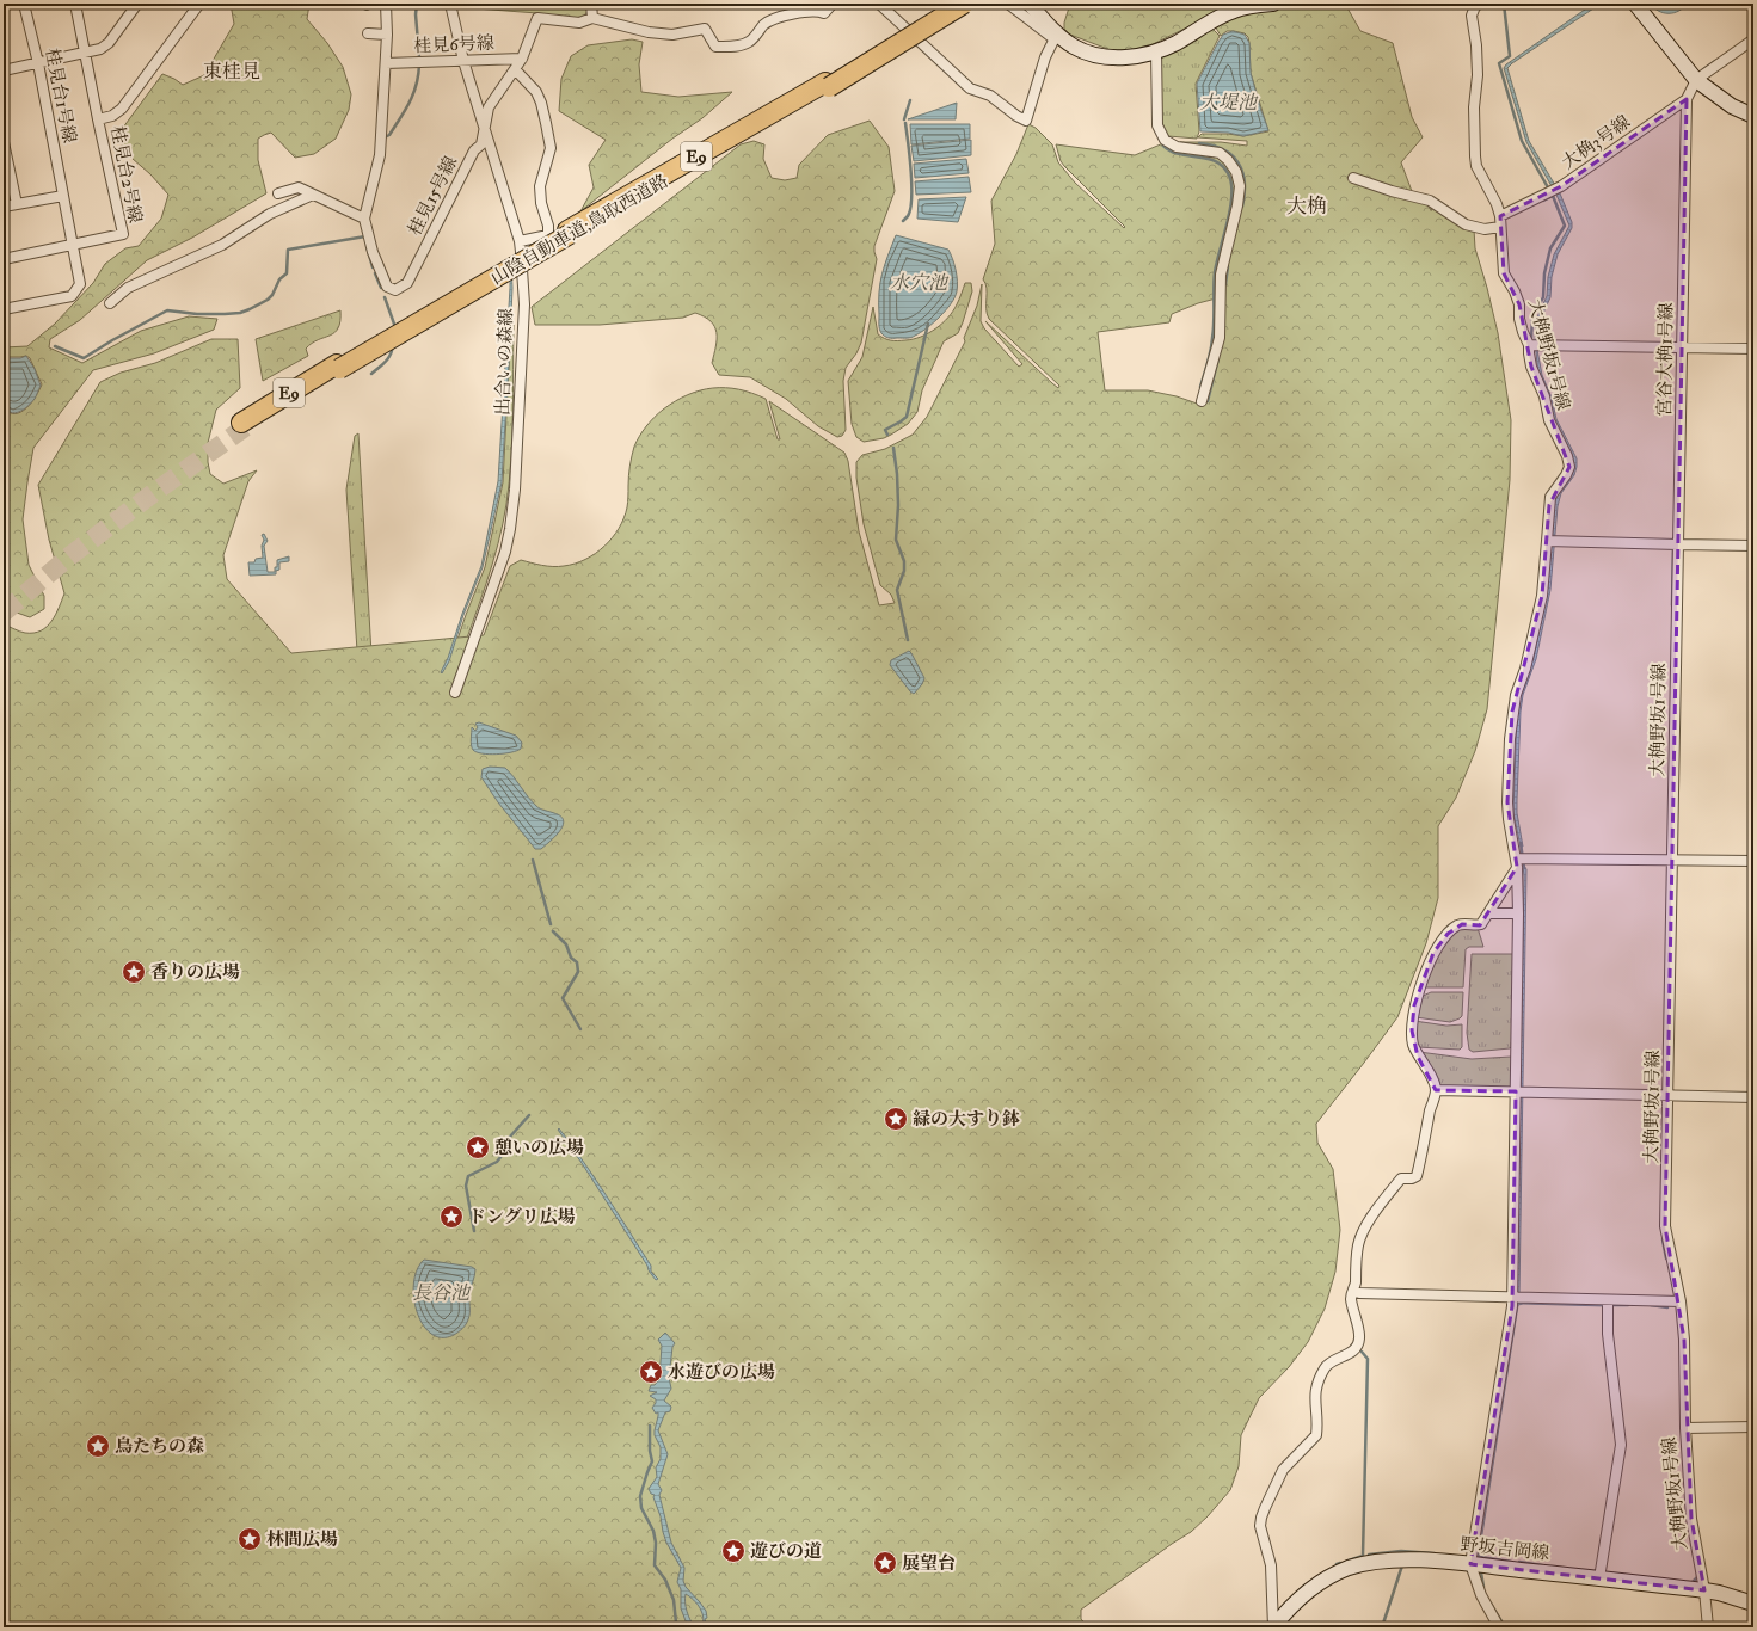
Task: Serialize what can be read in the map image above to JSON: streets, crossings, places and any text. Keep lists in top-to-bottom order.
{
  "streets": {
    "highway": ["E9", "山陰自動車道;鳥取西道路"],
    "street": [
      "桂見6号線",
      "桂見台1号線",
      "大桷3号線",
      "桂見台2号線",
      "桂見15号線",
      "大桷野坂1号線",
      "宮谷大桷1号線",
      "出合いの森線",
      "野坂吉岡線"
    ]
  },
  "crossings": [
    ["桂見6号線", "桂見15号線"],
    ["桂見6号線", "出合いの森線"],
    ["桂見台1号線", "桂見台2号線"],
    ["大桷3号線", "大桷野坂1号線"],
    ["大桷3号線", "宮谷大桷1号線"],
    ["桂見15号線", "出合いの森線"],
    ["大桷野坂1号線", "宮谷大桷1号線"],
    ["大桷野坂1号線", "野坂吉岡線"]
  ],
  "districts": ["東桂見", "大桷"],
  "water": ["大堤池", "水穴池", "長谷池"],
  "places": {
    "place": [
      "香りの広場",
      "緑の大すり鉢",
      "憩いの広場",
      "ドングリ広場",
      "水遊びの広場",
      "鳥たちの森",
      "林間広場",
      "遊びの道",
      "展望台"
    ]
  }
}
